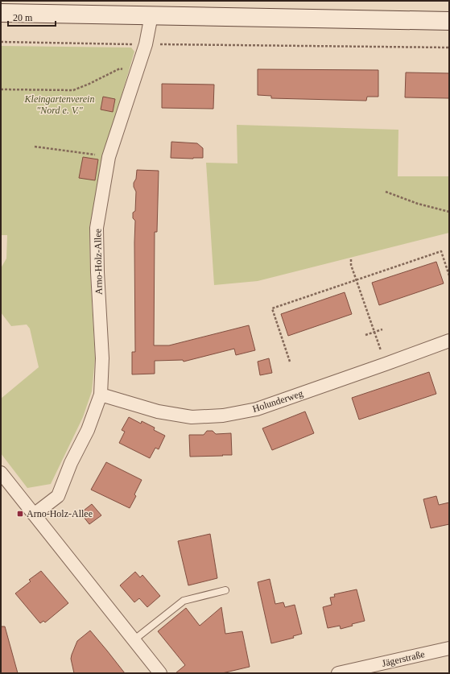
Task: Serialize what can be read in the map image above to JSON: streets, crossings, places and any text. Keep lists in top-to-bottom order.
{
  "streets": {
    "street": ["Arno-Holz-Allee", "Holunderweg", "Jägerstraße"]
  },
  "crossings": [
    ["Arno-Holz-Allee", "Holunderweg"]
  ],
  "parks": ["Kleingartenverein \"Nord e. V.\""],
  "places": {
    "transit": ["Arno-Holz-Allee"]
  },
  "scale_bar": "20 m"
}
